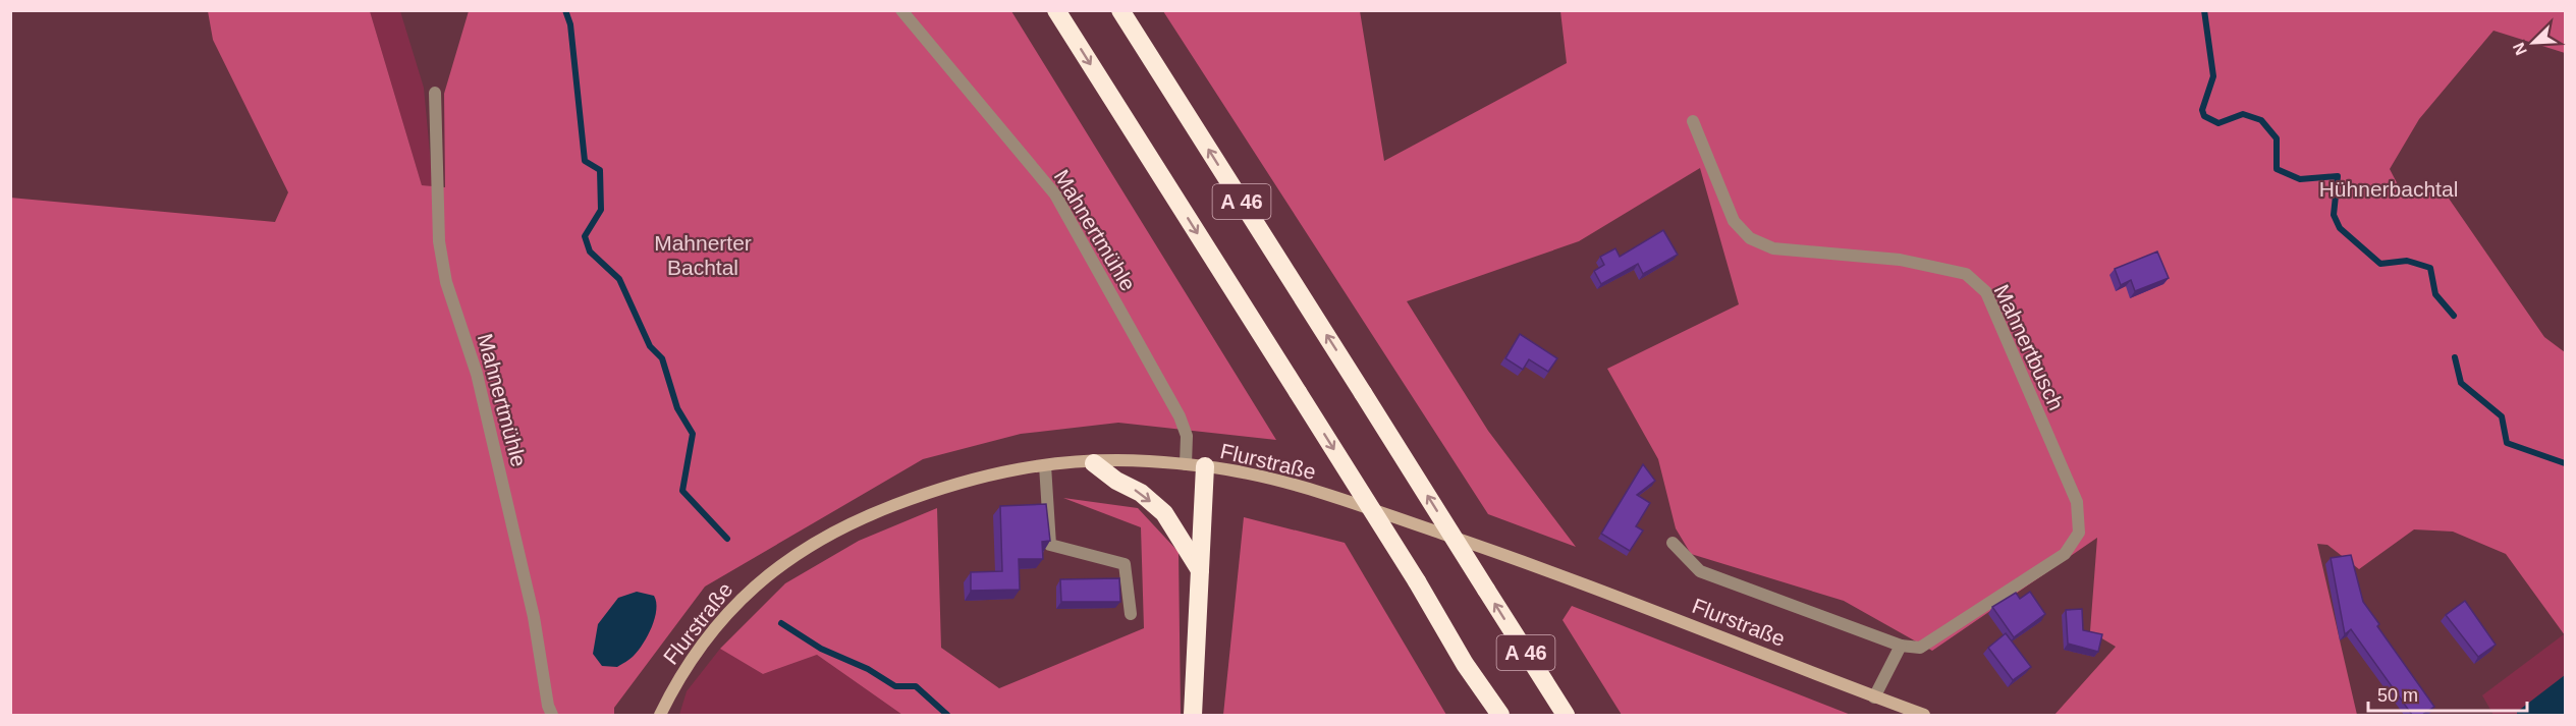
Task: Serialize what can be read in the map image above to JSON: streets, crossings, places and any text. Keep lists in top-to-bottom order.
{
  "streets": {
    "highway": ["A 46"],
    "main road": ["Flurstraße"],
    "lane": ["Mahnertmühle", "Mahnertbusch"]
  },
  "crossings": [
    ["Mahnertmühle", "Flurstraße"]
  ],
  "parks": ["Hühnerbachtal", "Mahnerter Bachtal"],
  "scale_bar": "50 m",
  "north": "bottom left"
}
